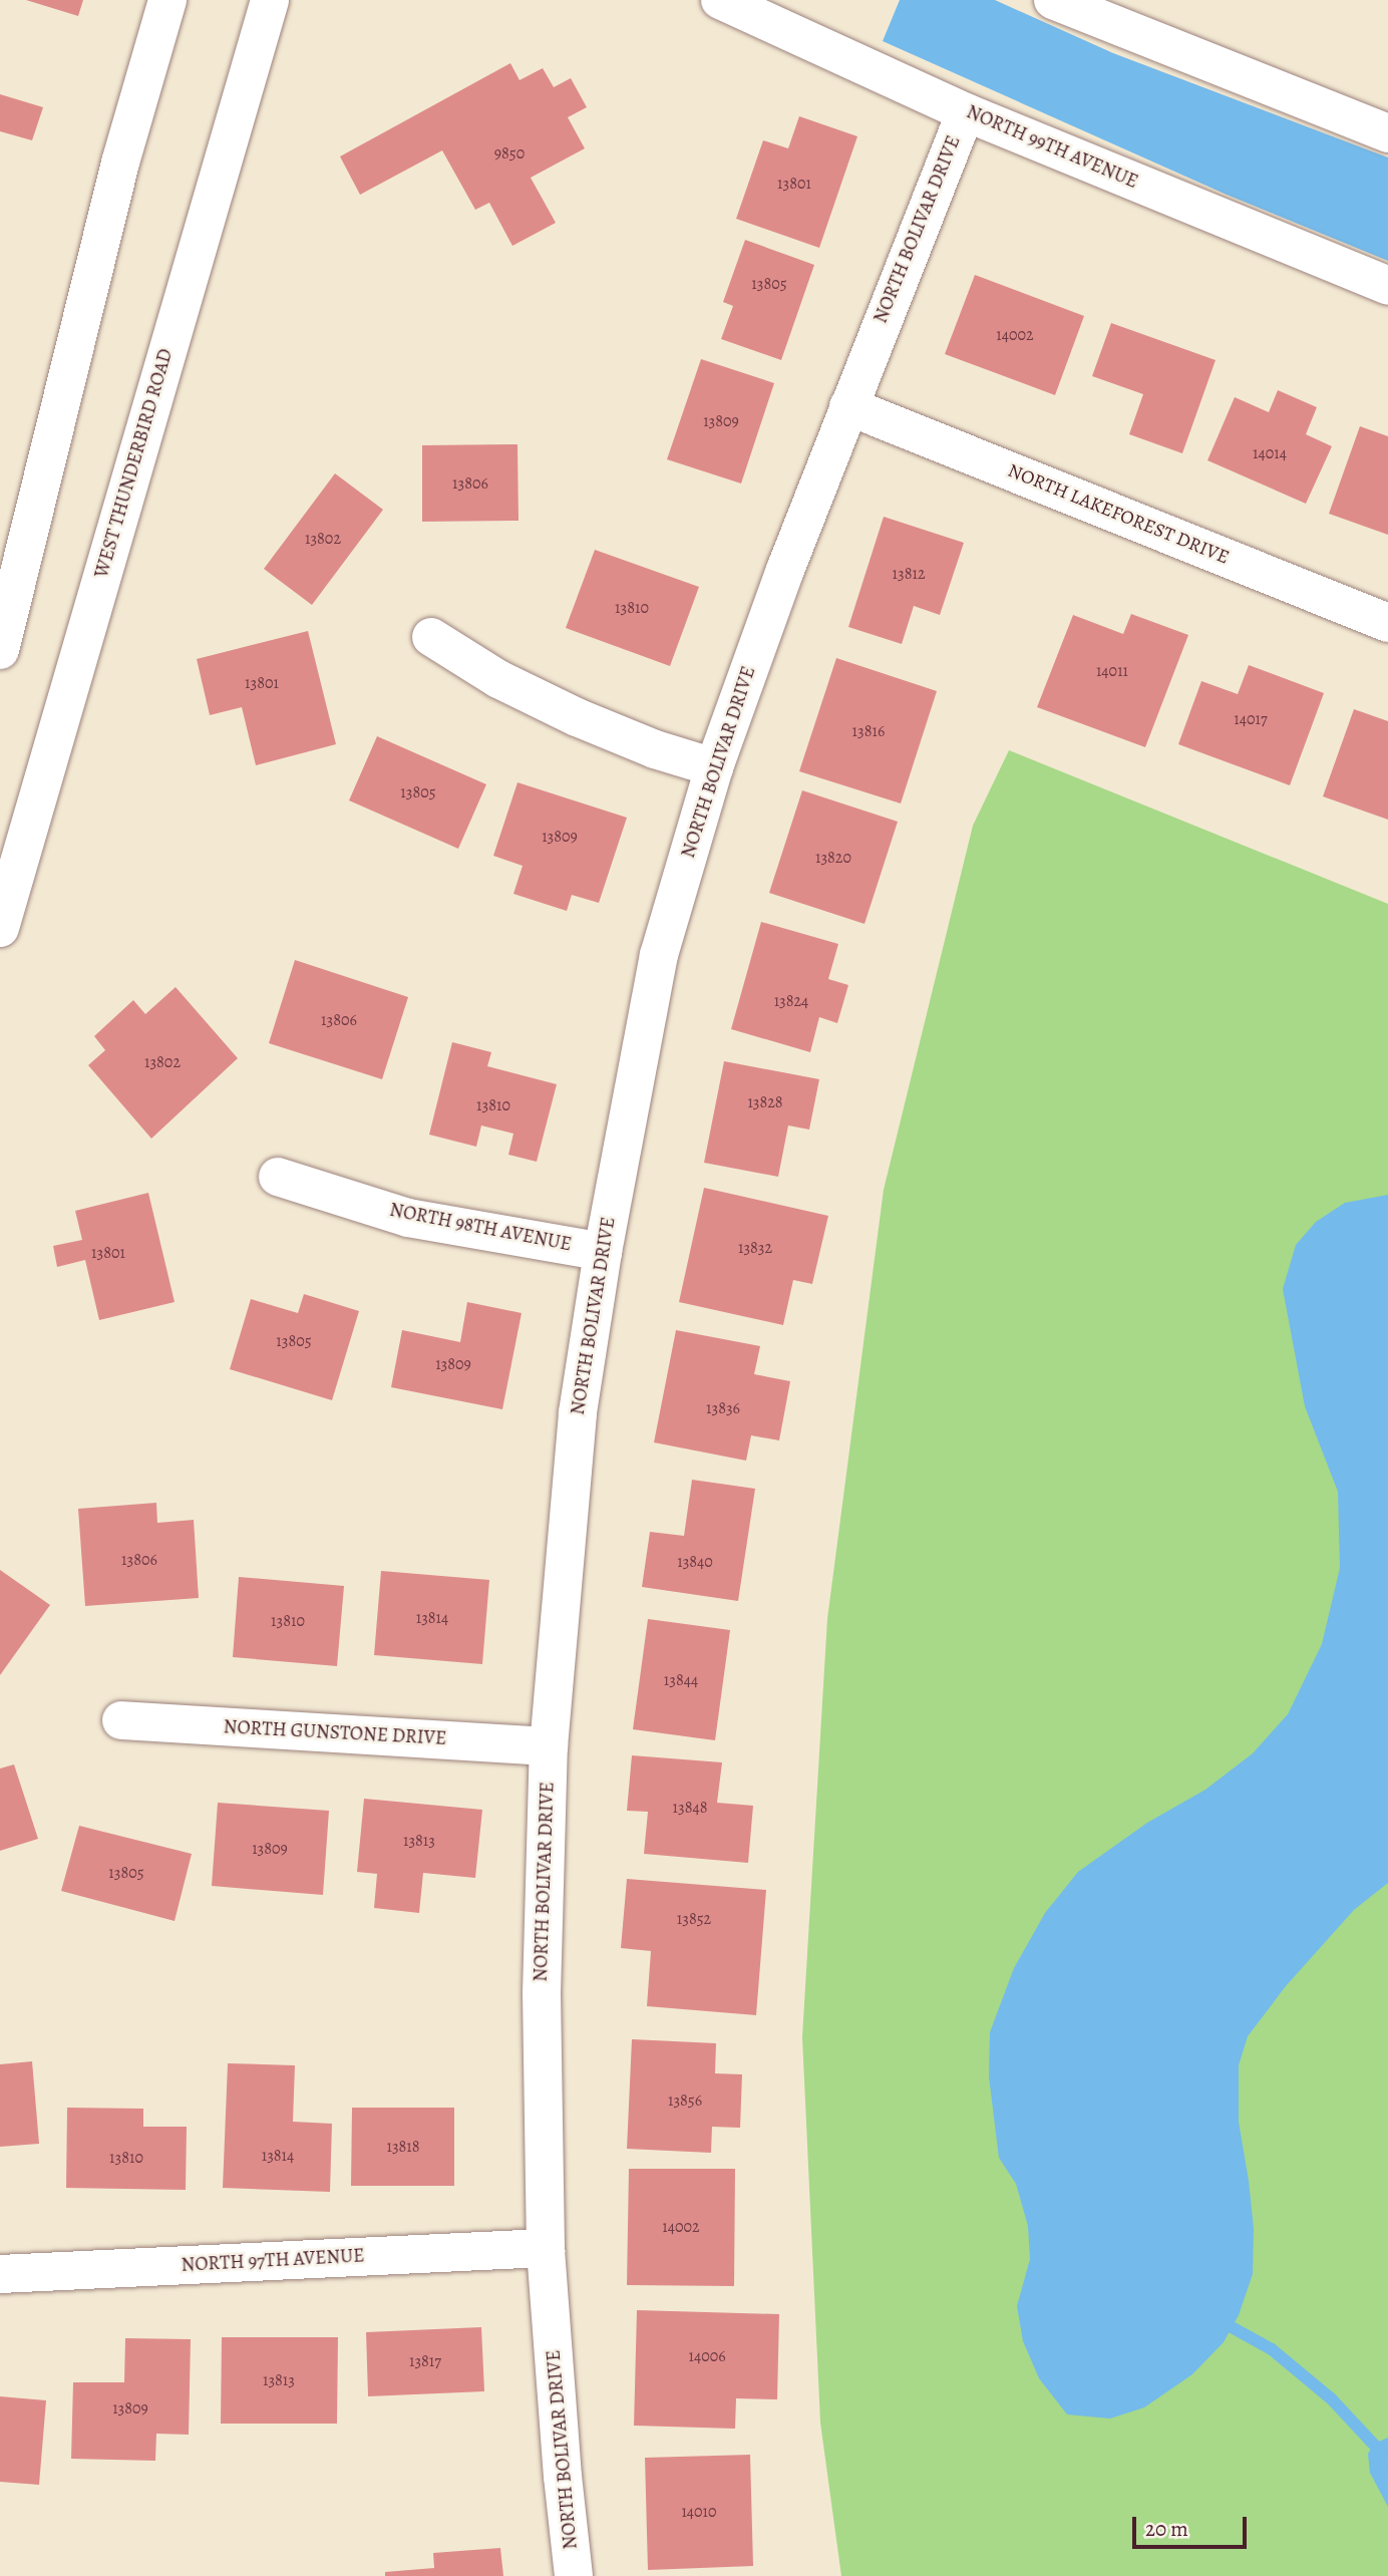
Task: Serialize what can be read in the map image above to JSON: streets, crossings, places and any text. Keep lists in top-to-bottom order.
{
  "streets": {
    "street": [
      "NORTH 99TH AVENUE",
      "NORTH BOLIVAR DRIVE",
      "WEST THUNDERBIRD ROAD",
      "NORTH LAKEFOREST DRIVE",
      "NORTH 98TH AVENUE",
      "NORTH GUNSTONE DRIVE",
      "NORTH 97TH AVENUE"
    ]
  },
  "crossings": [
    ["NORTH 99TH AVENUE", "NORTH BOLIVAR DRIVE"],
    ["NORTH BOLIVAR DRIVE", "NORTH LAKEFOREST DRIVE"],
    ["NORTH BOLIVAR DRIVE", "NORTH 98TH AVENUE"],
    ["NORTH BOLIVAR DRIVE", "NORTH GUNSTONE DRIVE"],
    ["NORTH BOLIVAR DRIVE", "NORTH 97TH AVENUE"]
  ],
  "house_numbers": [
    "9850",
    "13801",
    "13805",
    "14002",
    "13809",
    "14014",
    "13806",
    "13802",
    "13812",
    "13810",
    "14011",
    "13801",
    "14017",
    "13816",
    "13805",
    "13809",
    "13820",
    "13824",
    "13806",
    "13802",
    "13828",
    "13810",
    "13832",
    "13801",
    "13805",
    "13809",
    "13836",
    "13806",
    "13840",
    "13814",
    "13810",
    "13844",
    "13848",
    "13813",
    "13809",
    "13805",
    "13852",
    "13856",
    "13818",
    "13814",
    "13810",
    "14002",
    "14006",
    "13817",
    "13813",
    "13809",
    "14010"
  ],
  "scale_bar": "20 m"
}
